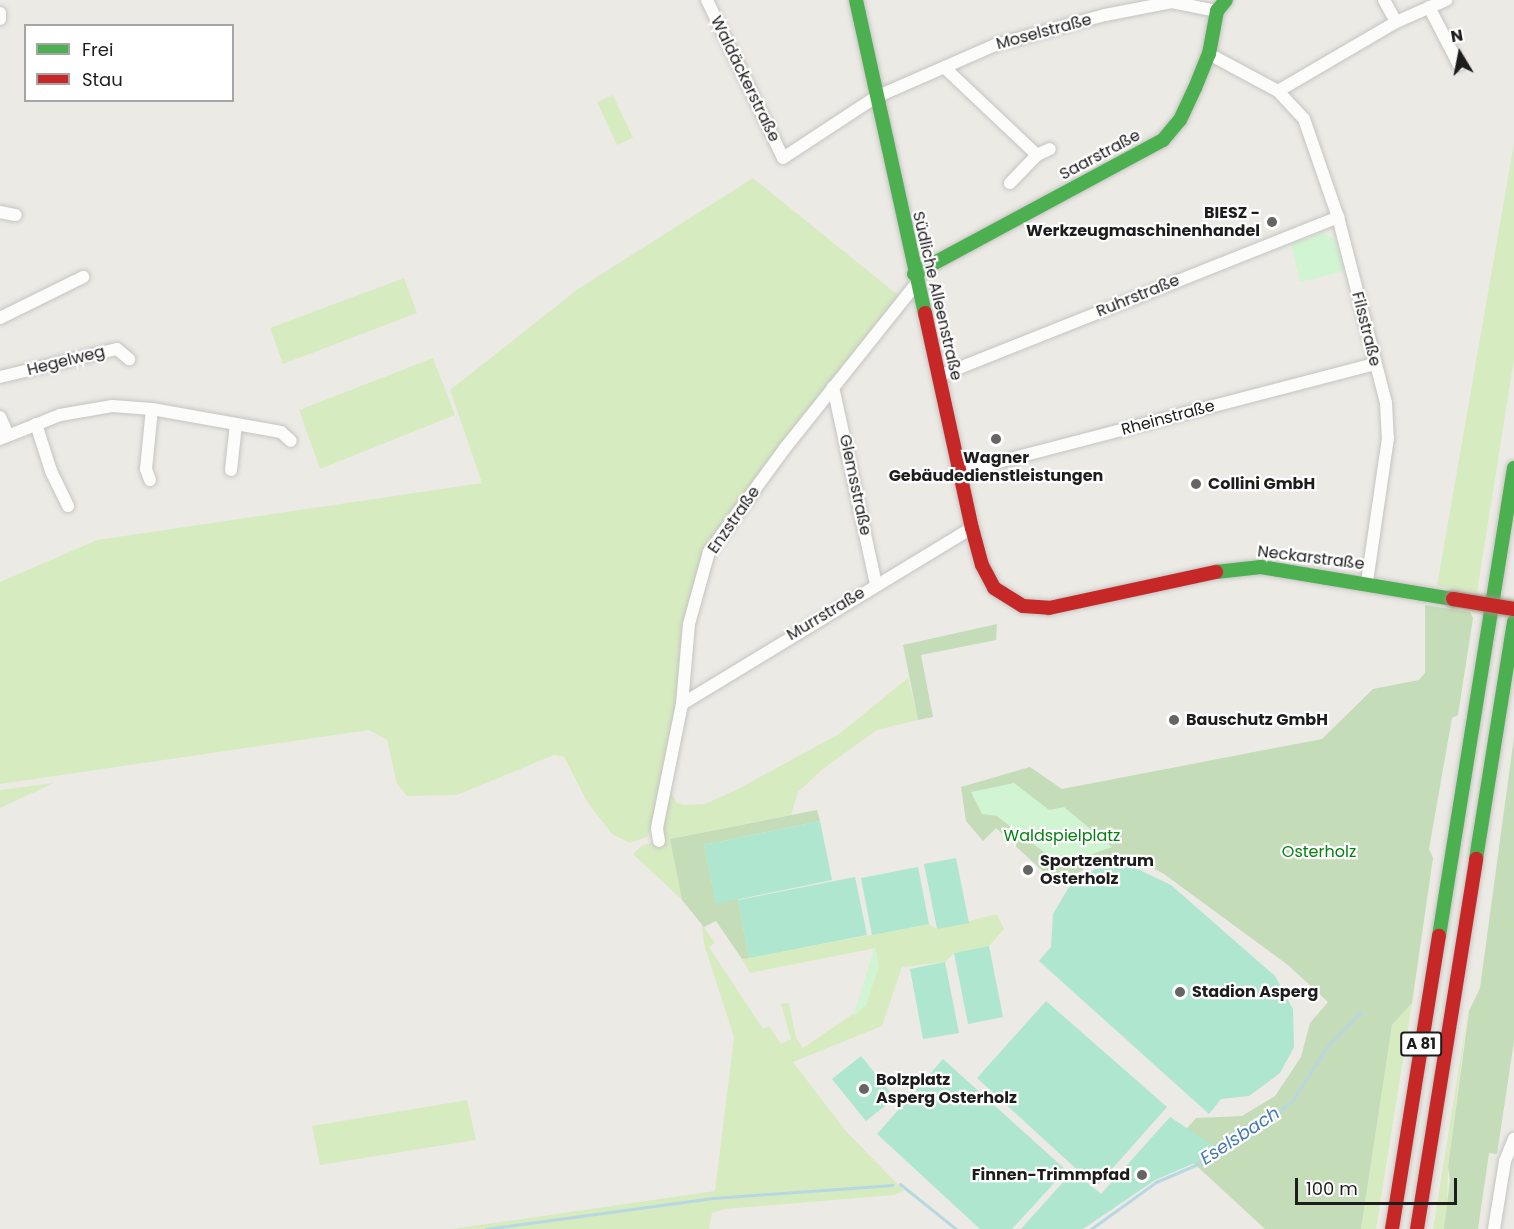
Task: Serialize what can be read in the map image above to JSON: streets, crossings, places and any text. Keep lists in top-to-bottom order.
{
  "streets": {
    "main road": [
      "Saarstraße",
      "Südliche Alleenstraße",
      "Neckarstraße",
      "A 81"
    ],
    "street": [
      "Moselstraße",
      "Waldäckerstraße",
      "Ruhrstraße",
      "Filsstraße",
      "Hegelweg",
      "Rheinstraße",
      "Glemsstraße",
      "Enzstraße",
      "Murrstraße"
    ]
  },
  "crossings": [
    ["Moselstraße", "Waldäckerstraße"],
    ["Moselstraße", "Saarstraße"],
    ["Moselstraße", "Südliche Alleenstraße"],
    ["Saarstraße", "Südliche Alleenstraße"],
    ["Saarstraße", "Filsstraße"],
    ["Saarstraße", "Enzstraße"],
    ["Südliche Alleenstraße", "Ruhrstraße"],
    ["Südliche Alleenstraße", "Rheinstraße"],
    ["Südliche Alleenstraße", "Enzstraße"],
    ["Südliche Alleenstraße", "Neckarstraße"],
    ["Südliche Alleenstraße", "Murrstraße"],
    ["Ruhrstraße", "Filsstraße"],
    ["Filsstraße", "Rheinstraße"],
    ["Filsstraße", "Neckarstraße"],
    ["Glemsstraße", "Enzstraße"],
    ["Glemsstraße", "Murrstraße"],
    ["Enzstraße", "Murrstraße"]
  ],
  "water": ["Eselsbach"],
  "parks": ["Waldspielplatz", "Osterholz"],
  "places": [
    "BIESZ - Werkzeugmaschinenhandel",
    "Wagner Gebäudedienstleistungen",
    "Collini GmbH",
    "Bauschutz GmbH",
    "Sportzentrum Osterholz",
    "Stadion Asperg",
    "Bolzplatz Asperg Osterholz",
    "Finnen-Trimmpfad"
  ],
  "legend": ["Frei", "Stau"],
  "scale_bar": "100 m",
  "north": "top"
}
